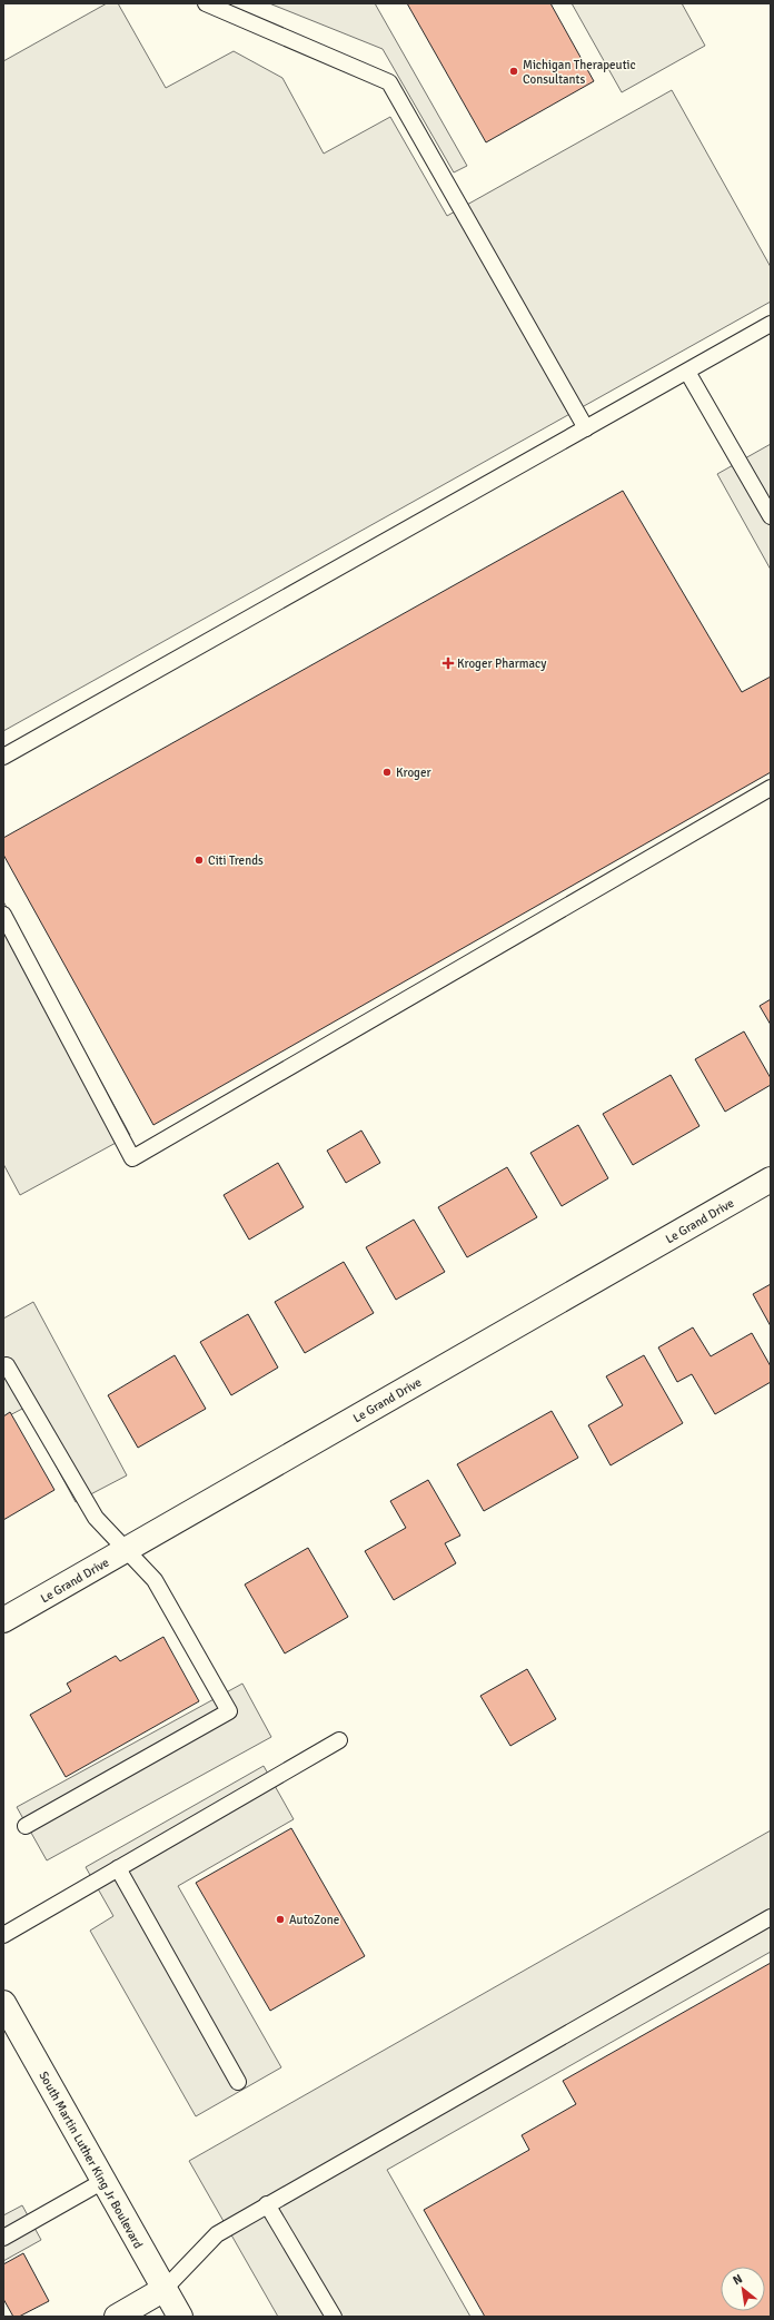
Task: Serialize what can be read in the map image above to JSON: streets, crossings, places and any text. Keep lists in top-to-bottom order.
{
  "streets": {
    "street": ["Le Grand Drive", "South Martin Luther King Jr Boulevard"]
  },
  "places": {
    "other": [
      "Michigan Therapeutic Consultants",
      "Kroger",
      "Citi Trends",
      "AutoZone"
    ],
    "health": ["Kroger Pharmacy"]
  },
  "north": "top left"
}
